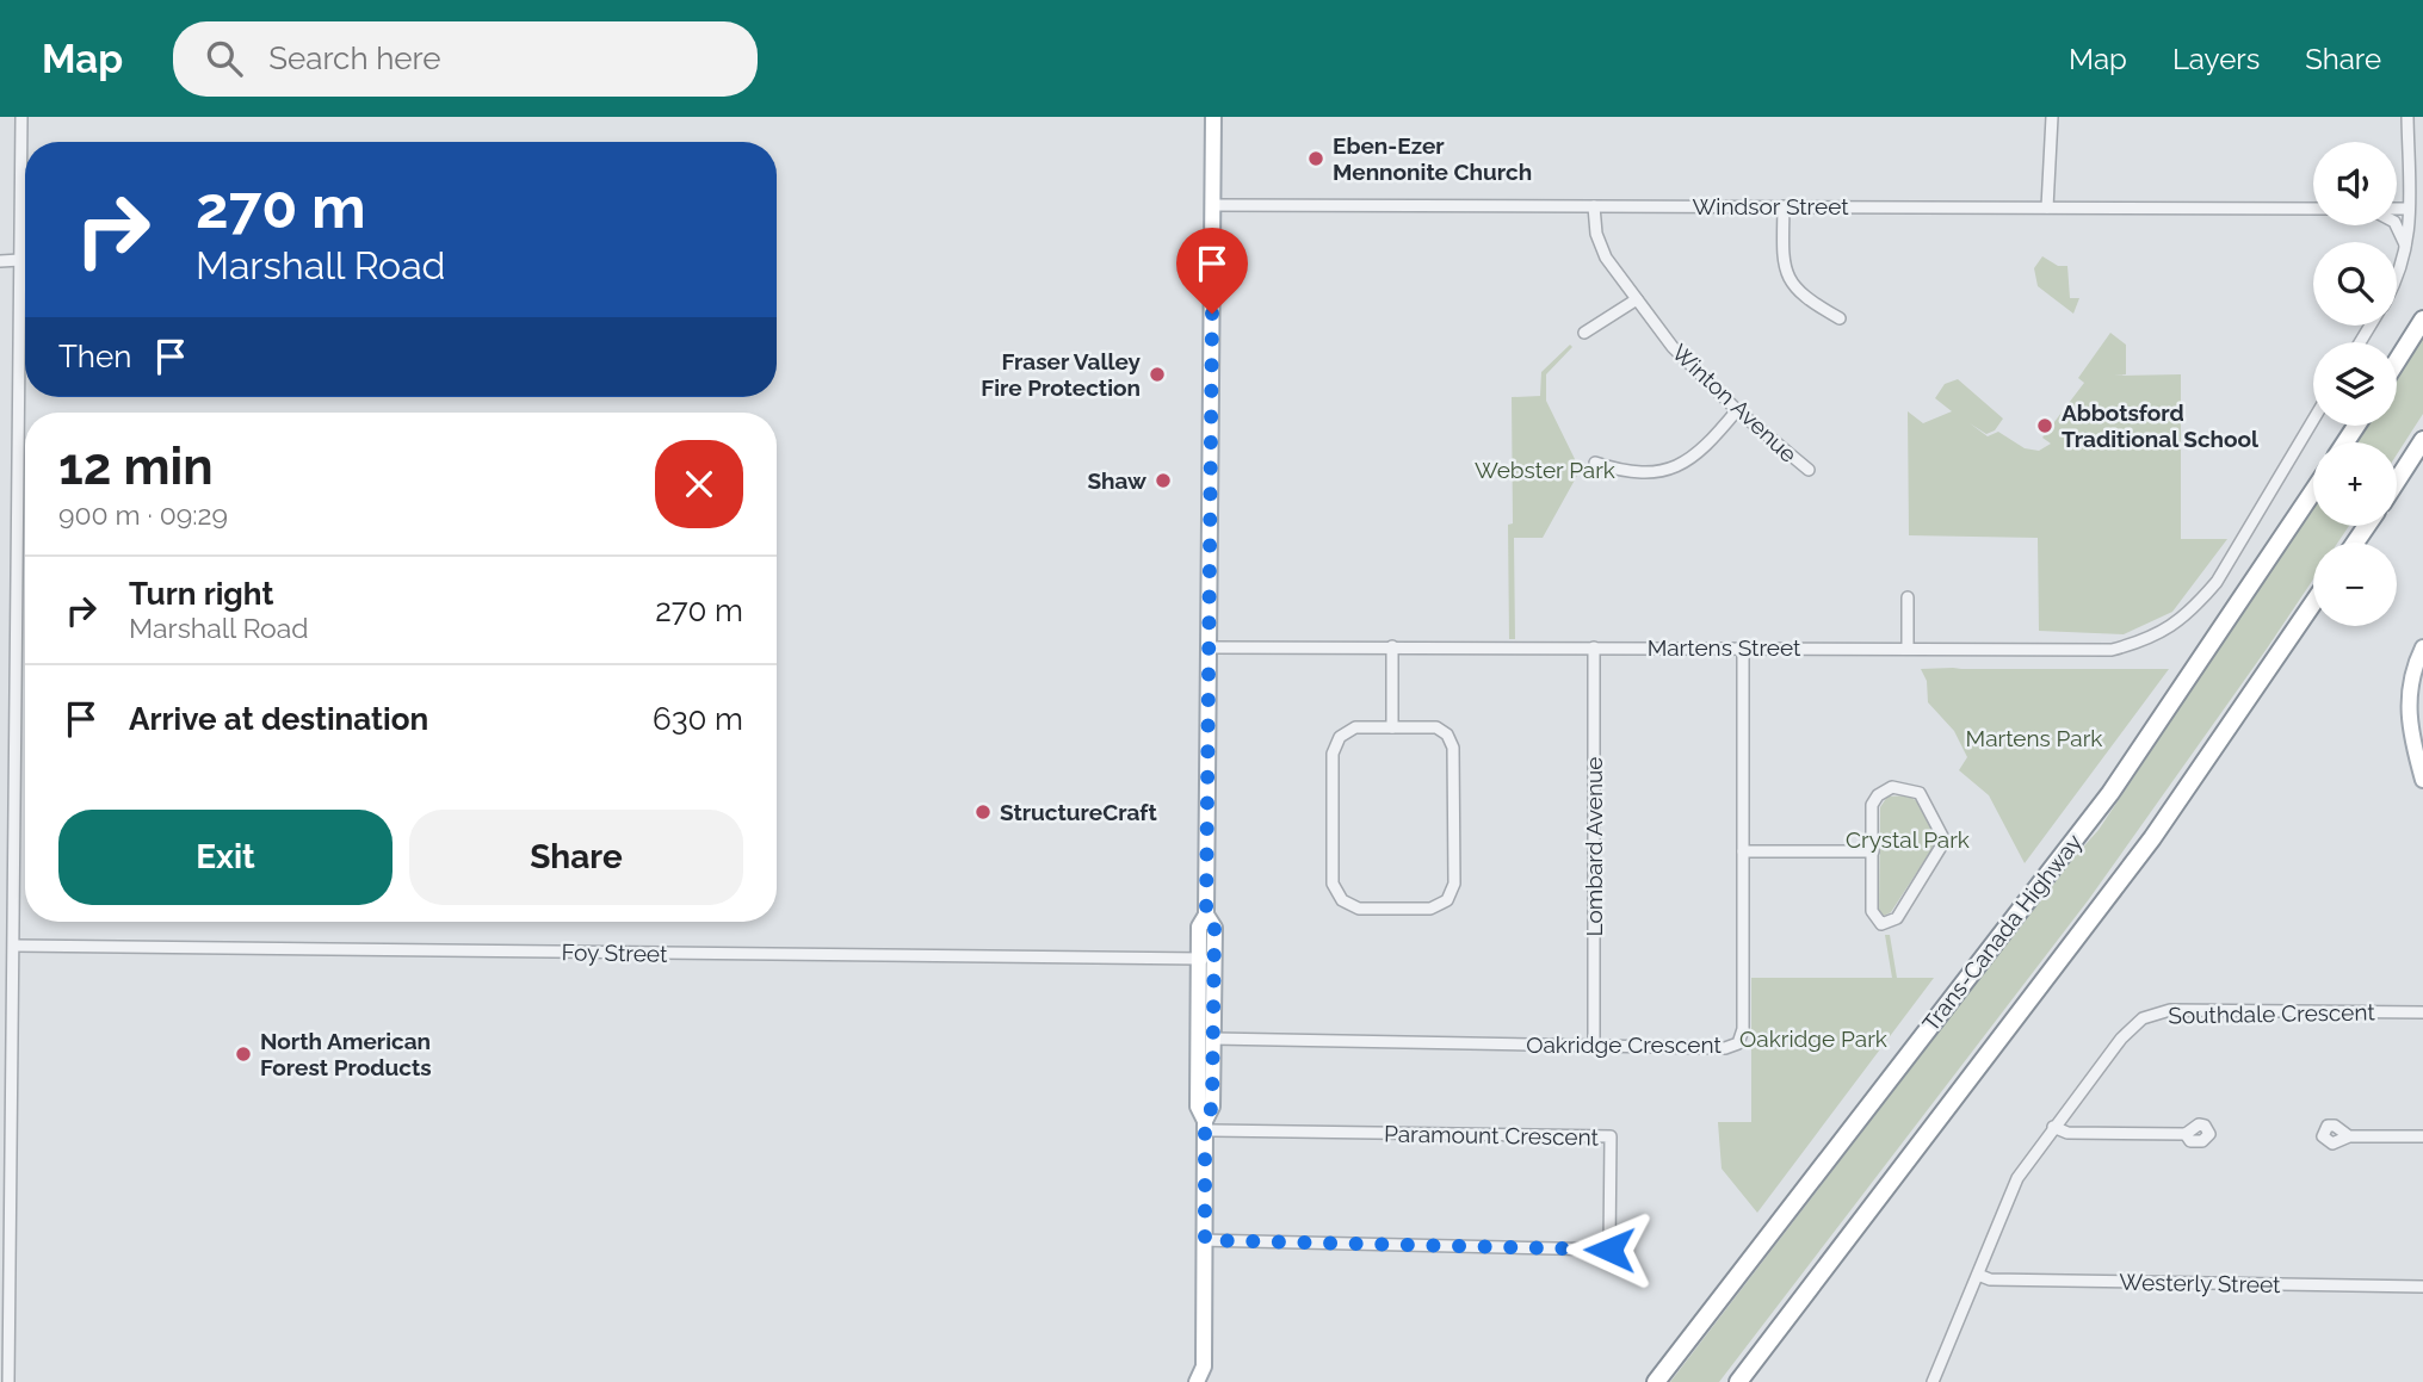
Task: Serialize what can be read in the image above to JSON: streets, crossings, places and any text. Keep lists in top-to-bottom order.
{
  "streets": {
    "highway": ["Trans-Canada Highway"],
    "street": [
      "Windsor Street",
      "Winton Avenue",
      "Martens Street",
      "Lombard Avenue",
      "Foy Street",
      "Southdale Crescent",
      "Oakridge Crescent",
      "Paramount Crescent",
      "Westerly Street"
    ]
  },
  "crossings": [
    ["Windsor Street", "Winton Avenue"],
    ["Martens Street", "Lombard Avenue"],
    ["Martens Street", "Oakridge Crescent"],
    ["Lombard Avenue", "Oakridge Crescent"],
    ["Southdale Crescent", "Westerly Street"]
  ],
  "parks": [
    "Webster Park",
    "Martens Park",
    "Crystal Park",
    "Oakridge Park"
  ],
  "places": [
    "Eben-Ezer Mennonite Church",
    "Fraser Valley Fire Protection",
    "Abbotsford Traditional School",
    "Shaw",
    "StructureCraft",
    "North American Forest Products"
  ],
  "page": {
    "header": "Map",
    "search": "Search here",
    "nav": ["Map", "Layers", "Share"],
    "map_buttons": ["+", "−"],
    "turn": ["270 m", "Marshall Road"],
    "then": "Then",
    "heading": ["12 min", "900 m · 09:29"],
    "list": [
      {
        "name": "Turn right",
        "note": "Marshall Road",
        "value": "270 m"
      },
      {
        "name": "Arrive at destination",
        "value": "630 m"
      }
    ],
    "buttons": ["Exit", "Share"]
  }
}
